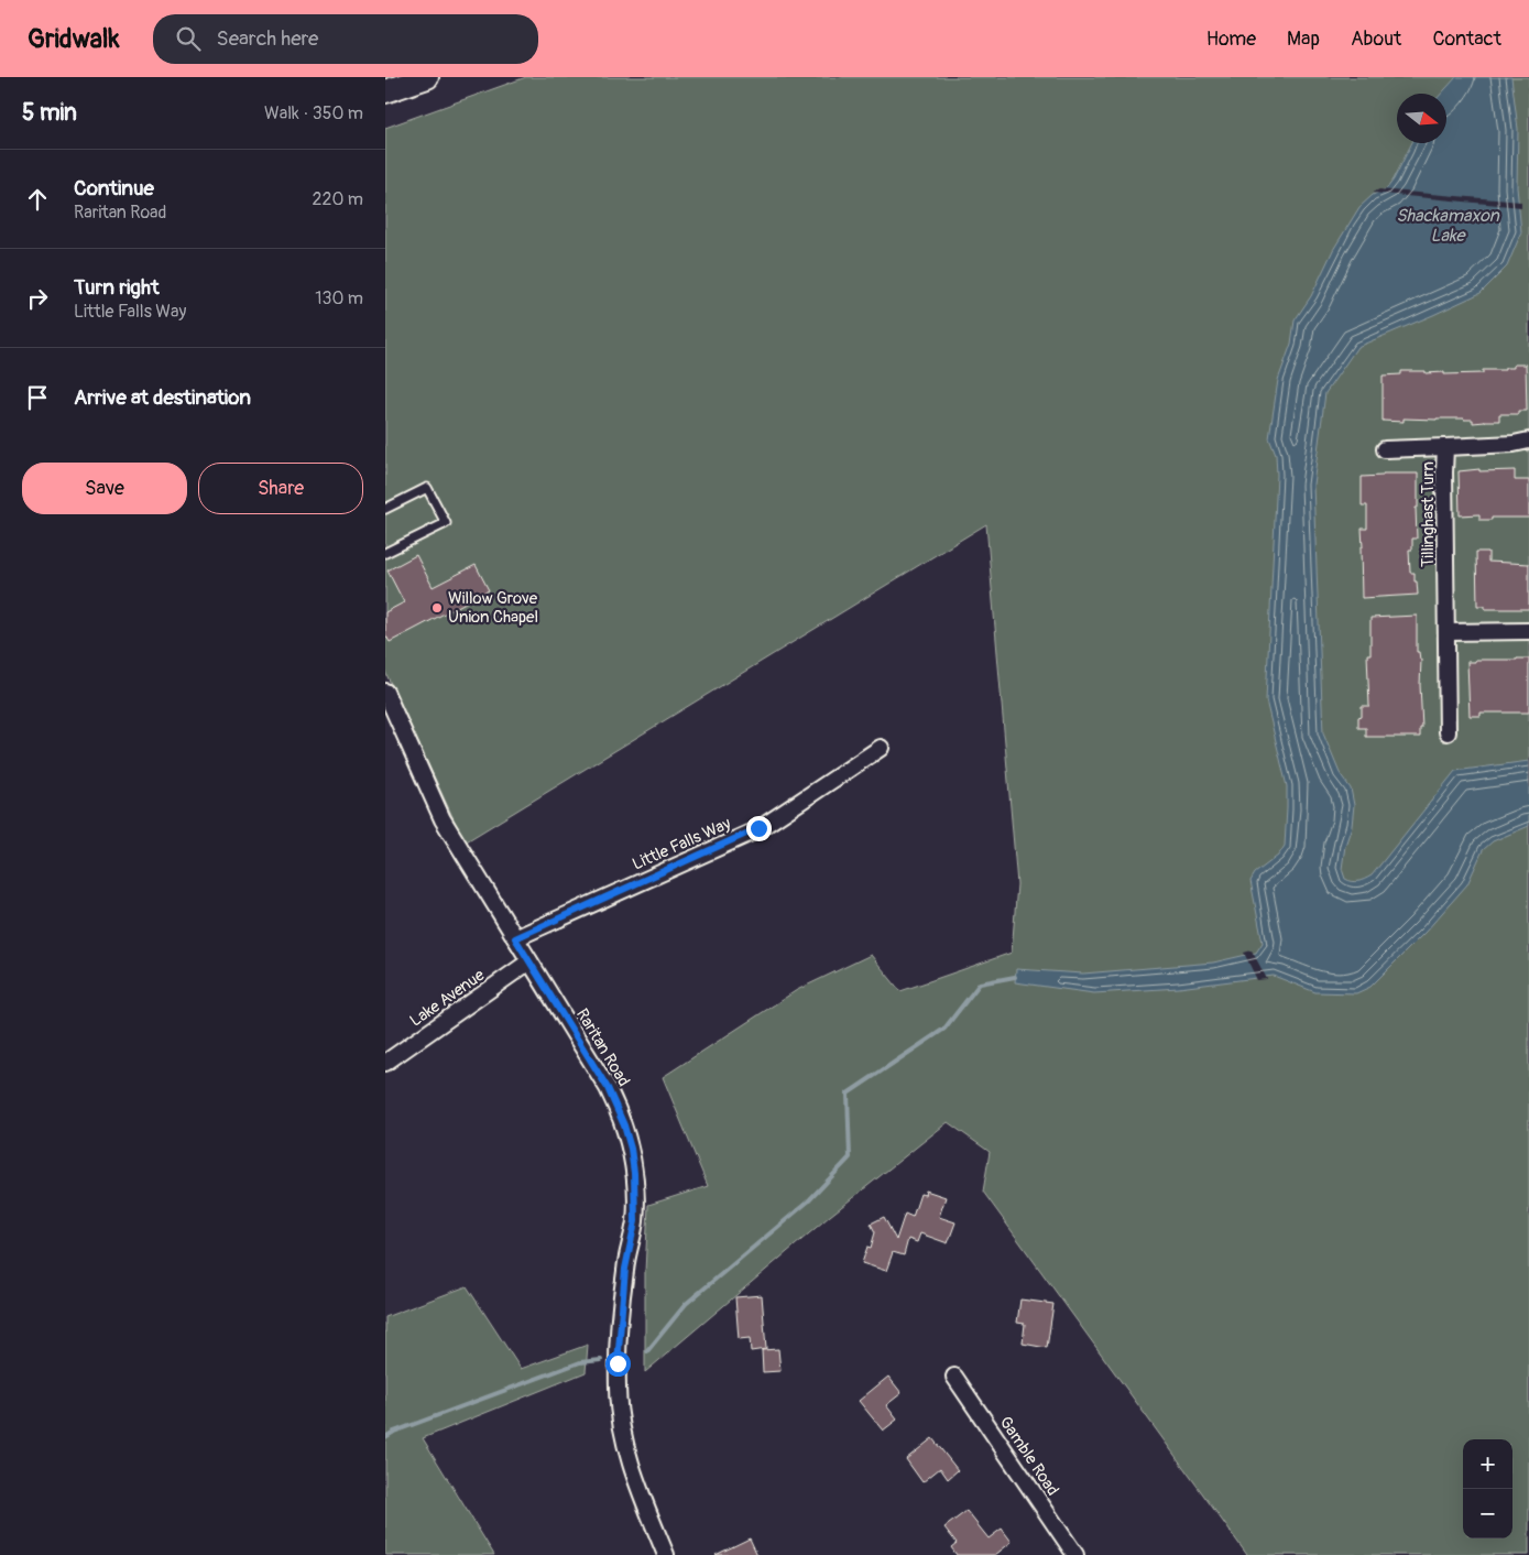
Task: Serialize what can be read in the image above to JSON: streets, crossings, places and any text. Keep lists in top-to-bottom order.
{
  "streets": {
    "street": [
      "Tillinghast Turn",
      "Little Falls Way",
      "Lake Avenue",
      "Raritan Road",
      "Gamble Road"
    ]
  },
  "crossings": [
    ["Little Falls Way", "Raritan Road"],
    ["Lake Avenue", "Raritan Road"]
  ],
  "water": ["Shackamaxon Lake"],
  "places": ["Willow Grove Union Chapel"],
  "north": "right",
  "page": {
    "header": "Gridwalk",
    "search": "Search here",
    "nav": [
      "Home",
      "Map",
      "About",
      "Contact"
    ],
    "heading": ["5 min", "Walk · 350 m"],
    "list": [
      ["Continue", "Raritan Road", "220 m"],
      ["Turn right", "Little Falls Way", "130 m"],
      "Arrive at destination"
    ],
    "buttons": ["Save", "Share"],
    "map_buttons": ["+", "−"]
  }
}
